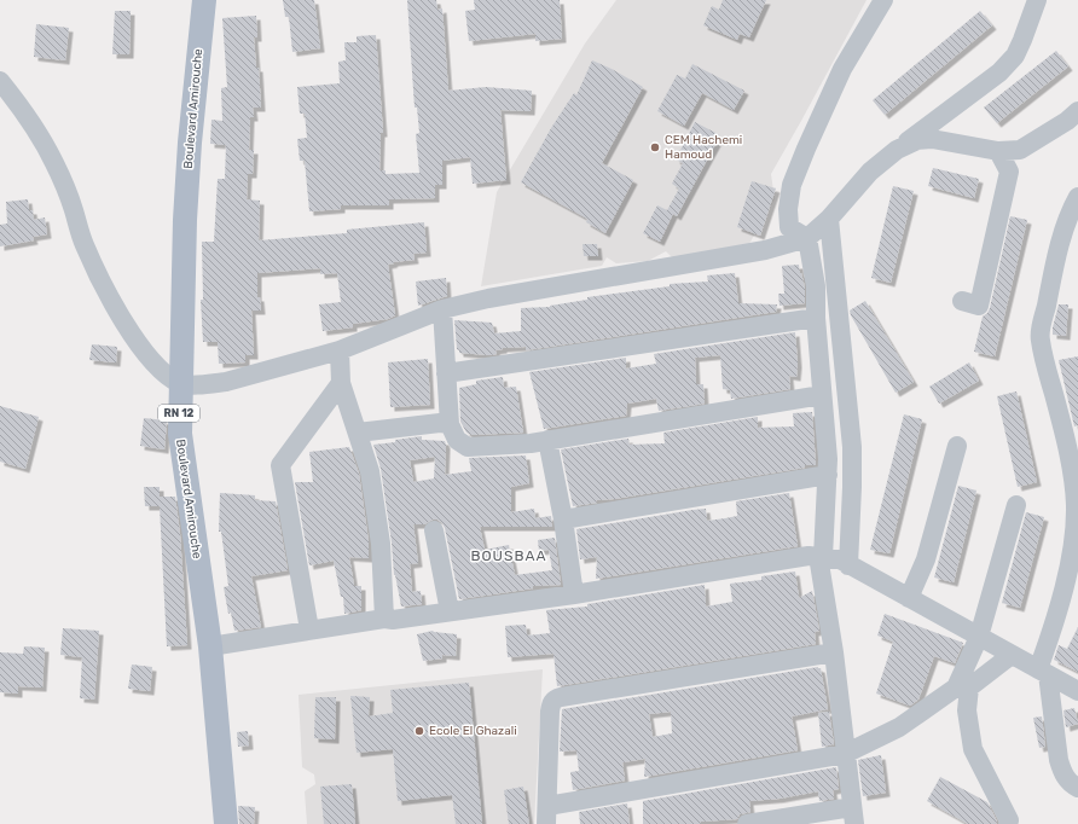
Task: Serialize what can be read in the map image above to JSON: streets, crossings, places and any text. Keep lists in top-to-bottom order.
{
  "streets": {
    "main road": ["Boulevard Amirouche", "RN 12"]
  },
  "districts": ["BOUSBAA"],
  "places": ["CEM Hachemi Hamoud", "Ecole El Ghazali"]
}
